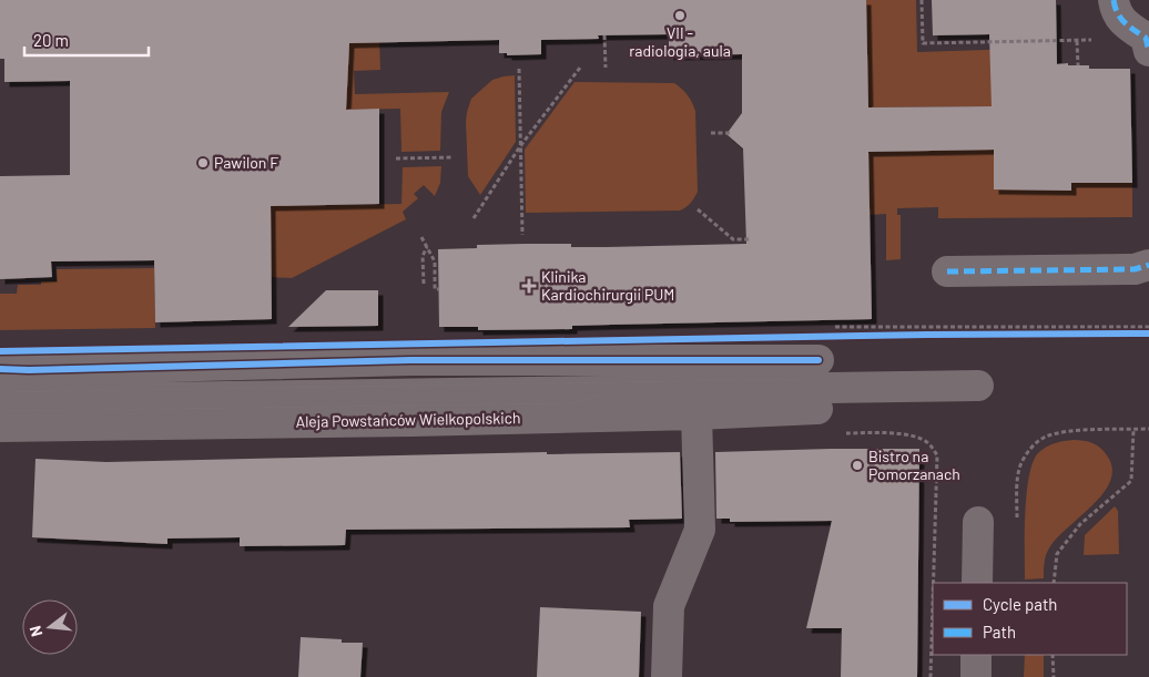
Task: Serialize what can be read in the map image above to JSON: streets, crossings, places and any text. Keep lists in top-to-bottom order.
{
  "streets": {
    "street": ["Aleja Powstańców Wielkopolskich"]
  },
  "places": {
    "other": ["VII - radiologia, aula", "Pawilon F", "Bistro na Pomorzanach"],
    "health": ["Klinika Kardiochirurgii PUM"]
  },
  "legend": ["Cycle path", "Path"],
  "scale_bar": "20 m",
  "north": "left"
}
